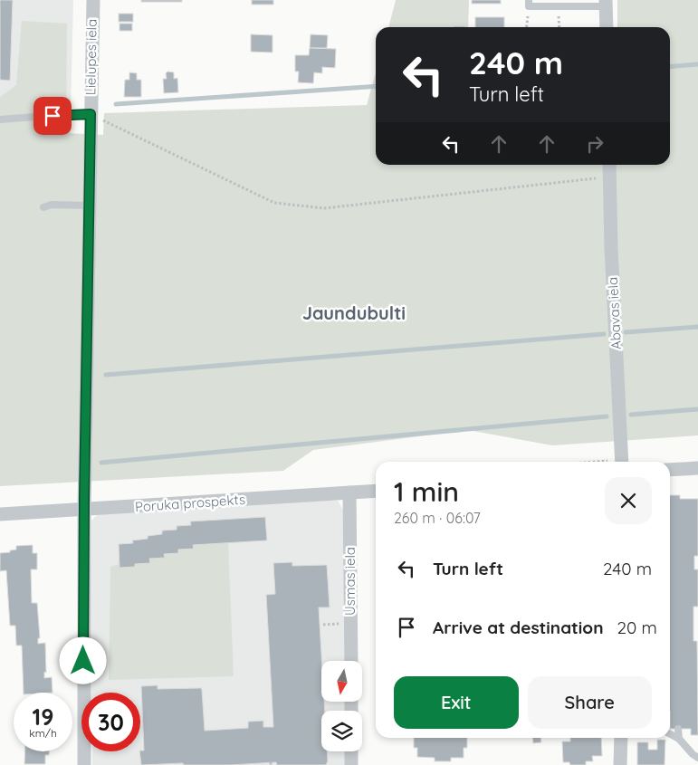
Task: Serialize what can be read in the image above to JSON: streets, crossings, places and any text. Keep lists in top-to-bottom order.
{
  "streets": {
    "street": [
      "Lielupes iela",
      "Abavas iela",
      "Poruka prospekts",
      "Usmas iela"
    ]
  },
  "crossings": [
    ["Lielupes iela", "Poruka prospekts"],
    ["Poruka prospekts", "Usmas iela"]
  ],
  "districts": ["Jaundubulti"],
  "north": "bottom",
  "page": {
    "turn": ["240 m", "Turn left"],
    "heading": ["1 min", "260 m · 06:07"],
    "list": [
      {
        "name": "Turn left",
        "value": "240 m"
      },
      {
        "name": "Arrive at destination",
        "value": "20 m"
      }
    ],
    "buttons": ["Exit", "Share"],
    "speed": "19 km/h",
    "limit": "30"
  }
}
